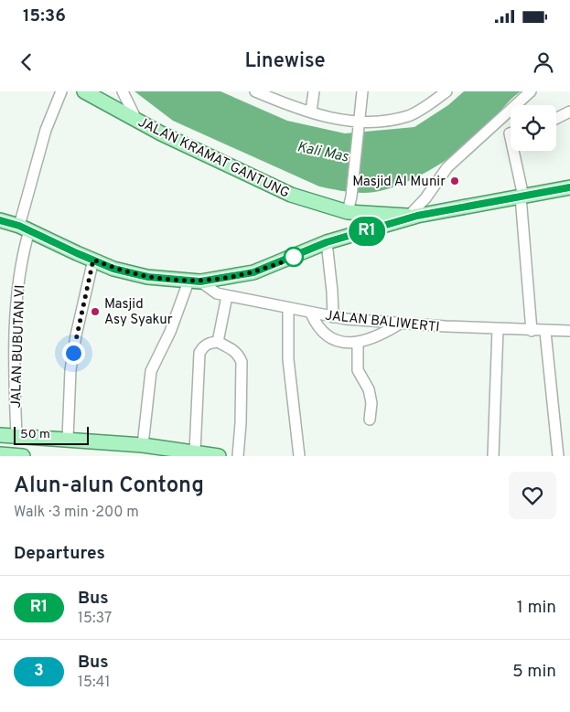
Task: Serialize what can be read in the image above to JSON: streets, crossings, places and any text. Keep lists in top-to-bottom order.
{
  "streets": {
    "main road": ["JALAN KRAMAT GANTUNG"],
    "street": ["JALAN BALIWERTI", "JALAN BUBUTAN VI"]
  },
  "water": ["Kali Mas"],
  "places": ["Masjid Al Munir", "Masjid Asy Syakur"],
  "lines": ["bus line R1"],
  "scale_bar": "50 m",
  "page": {
    "status": "15:36",
    "header": "Linewise",
    "on_map": "R1",
    "scale": "50 m",
    "heading": [
      ["Alun-alun Contong", "Walk · 3 min · 200 m"],
      "Departures"
    ],
    "list": [
      {
        "mark": "R1",
        "name": "Bus",
        "note": "15:37",
        "value": "1 min"
      },
      {
        "mark": "3",
        "name": "Bus",
        "note": "15:41",
        "value": "5 min"
      }
    ]
  }
}
